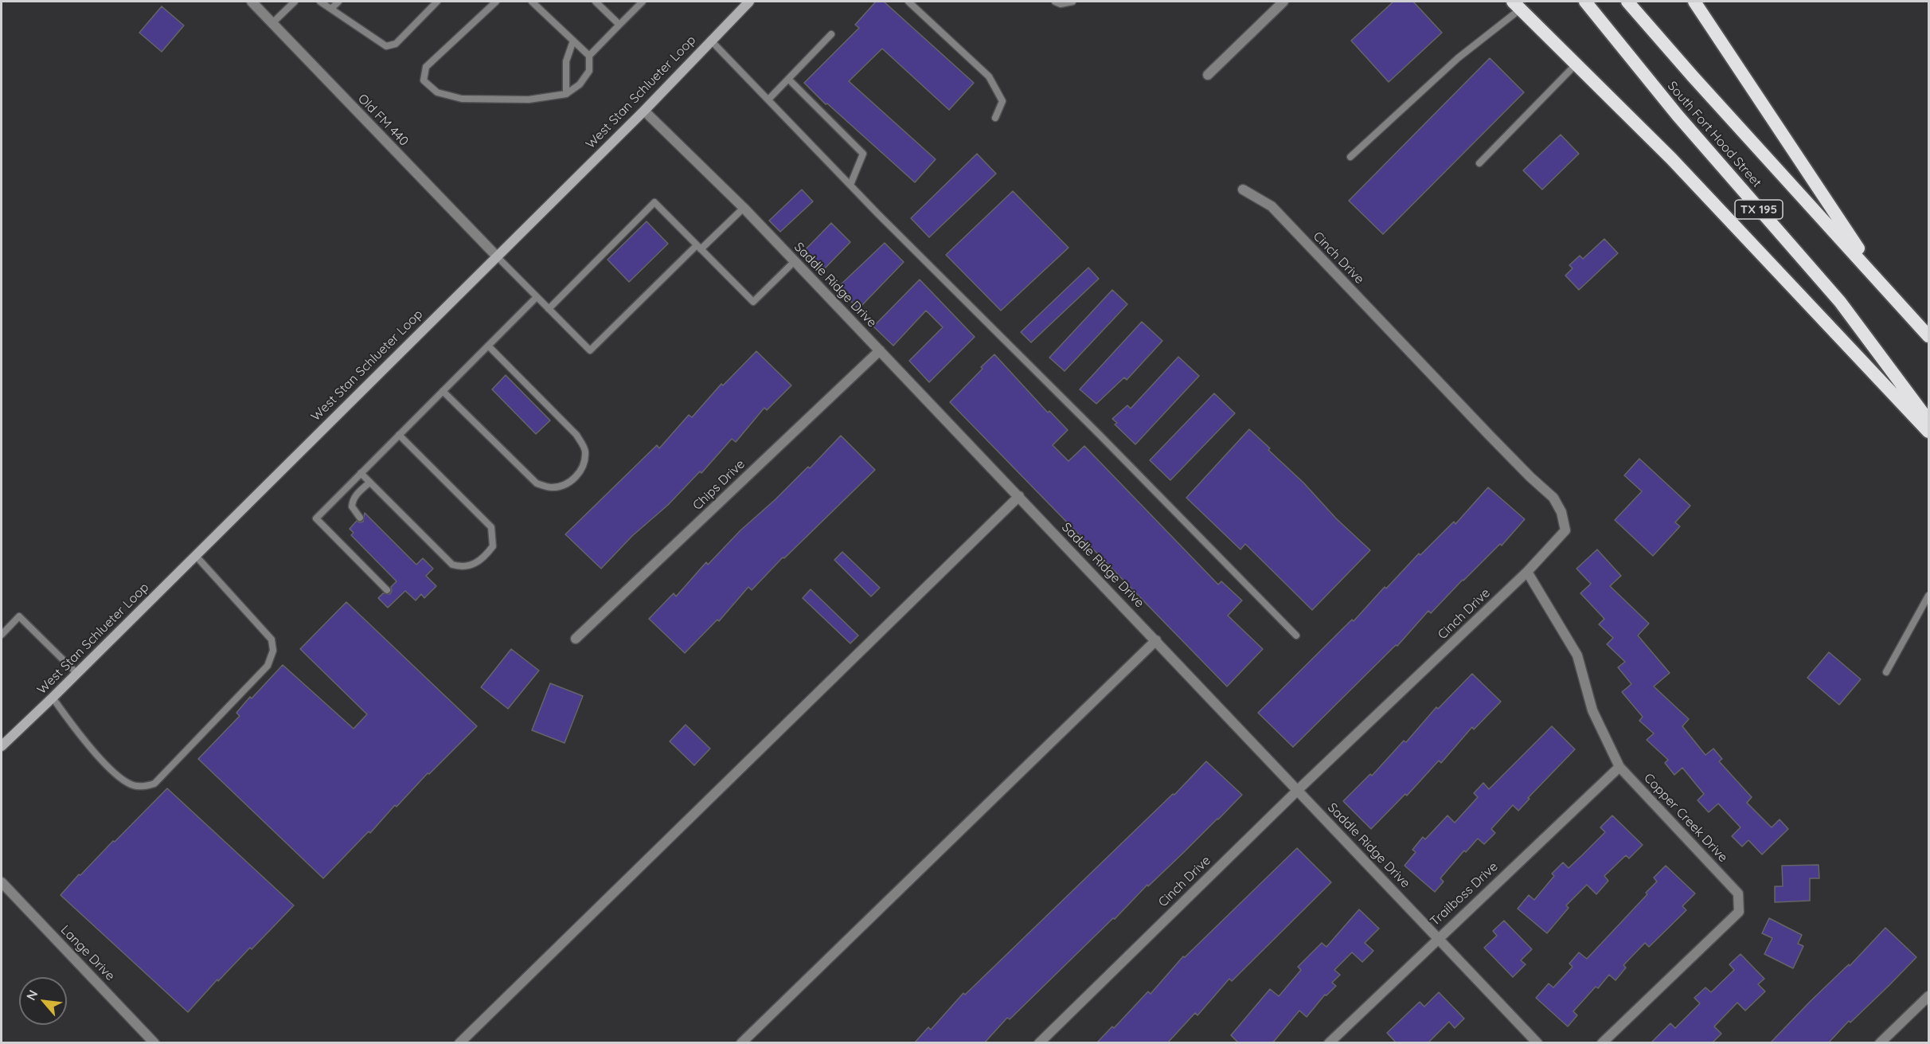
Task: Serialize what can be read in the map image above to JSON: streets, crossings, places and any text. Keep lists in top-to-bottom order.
{
  "streets": {
    "highway": ["South Fort Hood Street", "TX 195"],
    "main road": ["West Stan Schlueter Loop"],
    "street": [
      "Old FM 440",
      "Cinch Drive",
      "Saddle Ridge Drive",
      "Chips Drive",
      "Copper Creek Drive",
      "Trailboss Drive",
      "Lange Drive"
    ]
  },
  "crossings": [
    ["West Stan Schlueter Loop", "Old FM 440"],
    ["West Stan Schlueter Loop", "Saddle Ridge Drive"],
    ["Cinch Drive", "Saddle Ridge Drive"],
    ["Cinch Drive", "Copper Creek Drive"],
    ["Saddle Ridge Drive", "Chips Drive"],
    ["Saddle Ridge Drive", "Trailboss Drive"],
    ["Copper Creek Drive", "Trailboss Drive"]
  ],
  "north": "top left"
}
